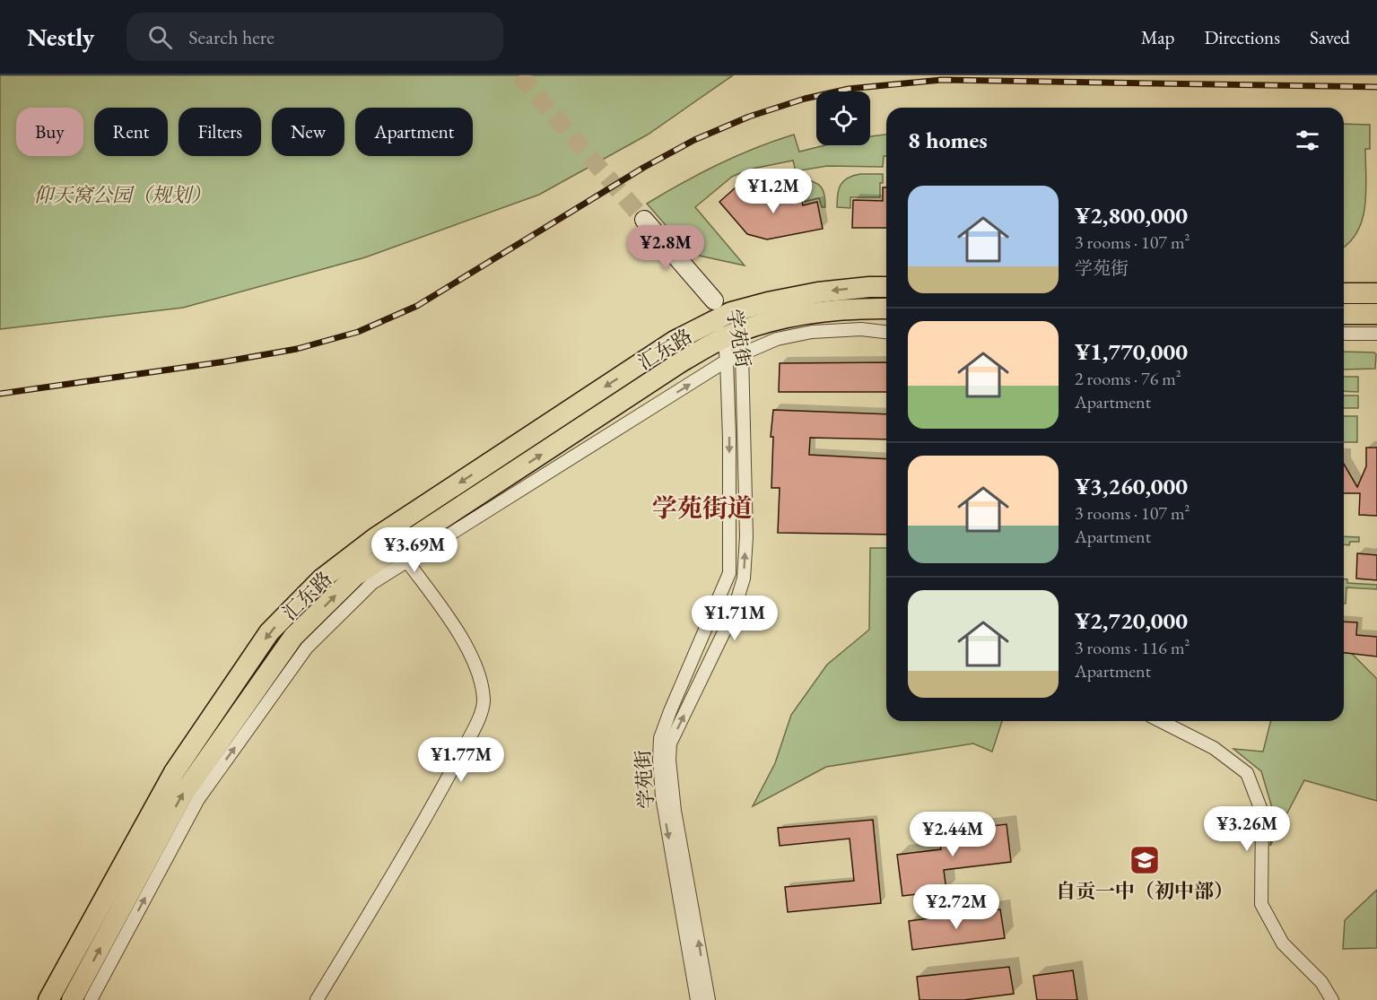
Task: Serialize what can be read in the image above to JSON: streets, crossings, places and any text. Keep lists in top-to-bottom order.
{
  "streets": {
    "main road": ["汇东路"],
    "street": ["学苑街"]
  },
  "crossings": [
    ["学苑街", "汇东路"]
  ],
  "districts": ["学苑街道"],
  "parks": ["仰天窝公园（规划）"],
  "places": {
    "school or university": ["自贡一中（初中部）"]
  },
  "page": {
    "header": "Nestly",
    "search": "Search here",
    "nav": ["Map", "Directions", "Saved"],
    "chip": [
      "Buy",
      "Rent",
      "Filters",
      "New",
      "Apartment"
    ],
    "heading": "8 homes",
    "price": [
      "¥1.2M",
      "¥2.8M",
      "¥3.69M",
      "¥1.71M",
      "¥1.77M",
      "¥3.26M",
      "¥2.44M",
      "¥2.72M"
    ],
    "list": [
      {
        "name": "¥2,800,000",
        "note": "3 rooms · 107 m² · 学苑街"
      },
      {
        "name": "¥1,770,000",
        "note": "2 rooms · 76 m² · Apartment"
      },
      {
        "name": "¥3,260,000",
        "note": "3 rooms · 107 m² · Apartment"
      },
      {
        "name": "¥2,720,000",
        "note": "3 rooms · 116 m² · Apartment"
      }
    ]
  }
}
